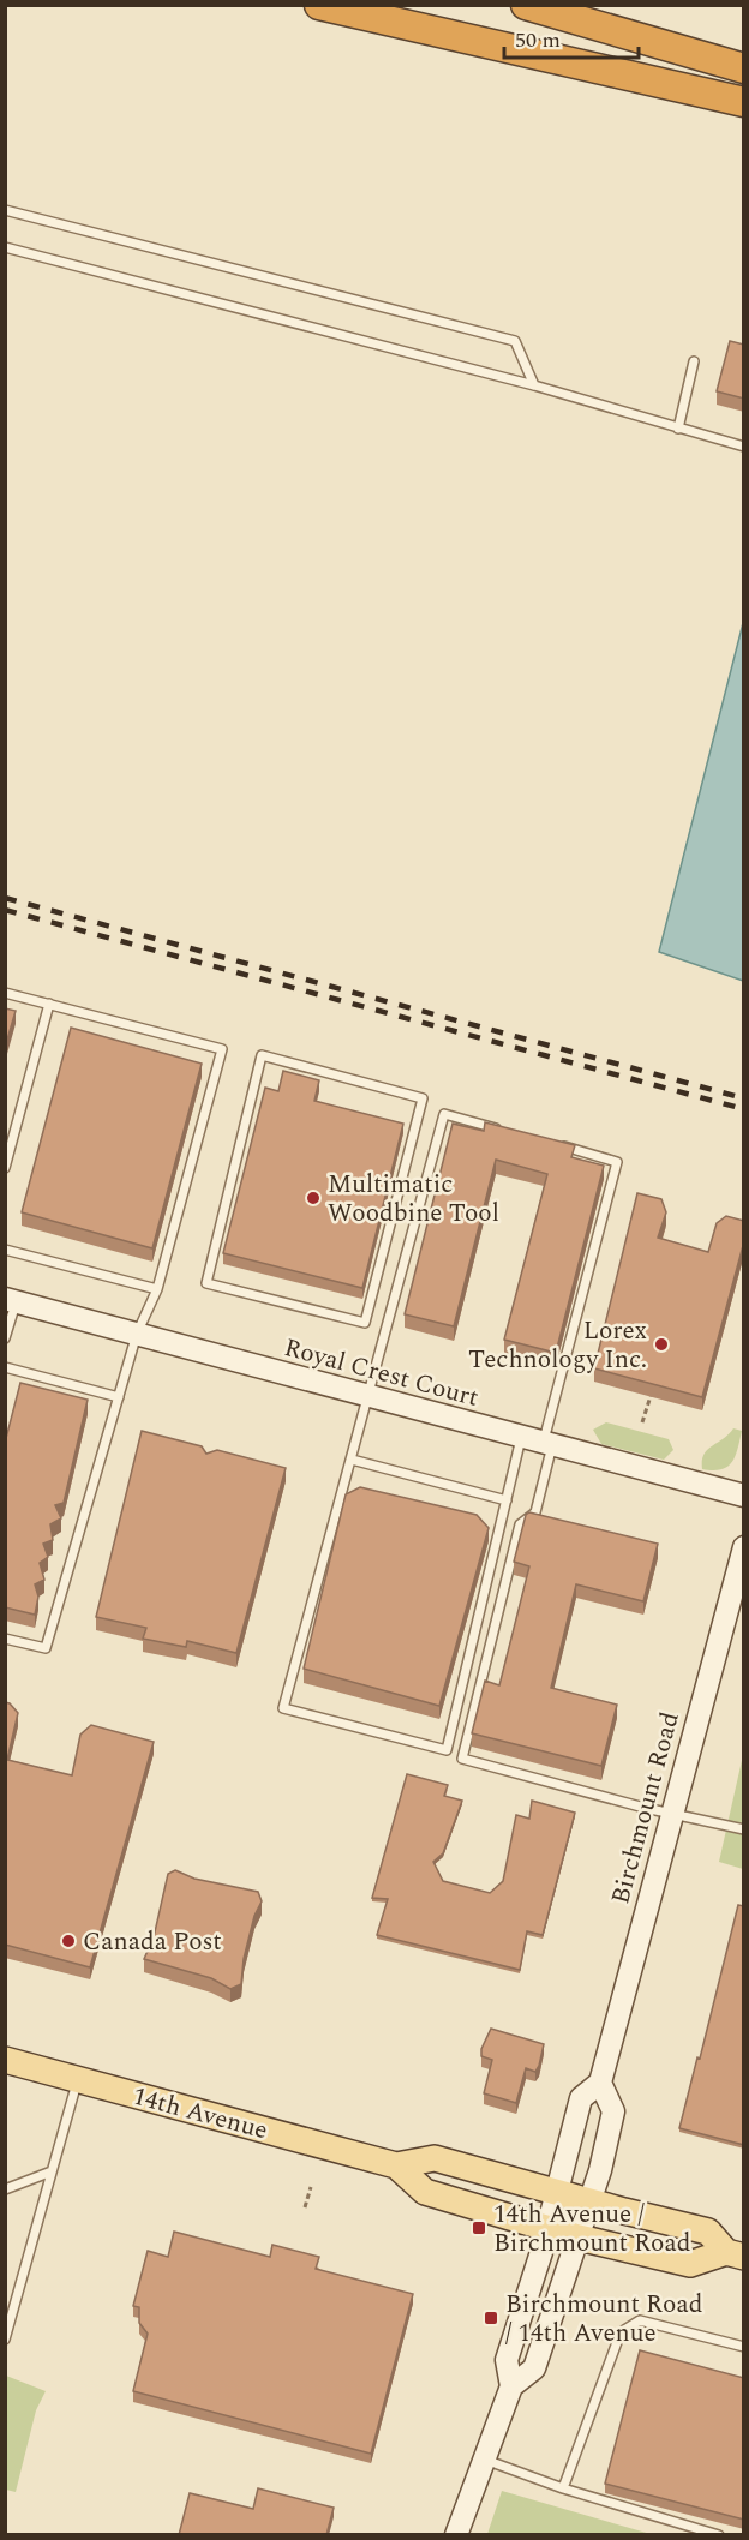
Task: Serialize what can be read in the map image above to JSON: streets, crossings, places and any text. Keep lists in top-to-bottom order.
{
  "streets": {
    "main road": ["Royal Crest Court", "Birchmount Road", "14th Avenue"]
  },
  "crossings": [
    ["Birchmount Road", "14th Avenue"]
  ],
  "places": {
    "other": ["Multimatic Woodbine Tool", "Lorex Technology Inc.", "Canada Post"],
    "transit": ["14th Avenue / Birchmount Road", "Birchmount Road / 14th Avenue"]
  },
  "scale_bar": "50 m"
}
